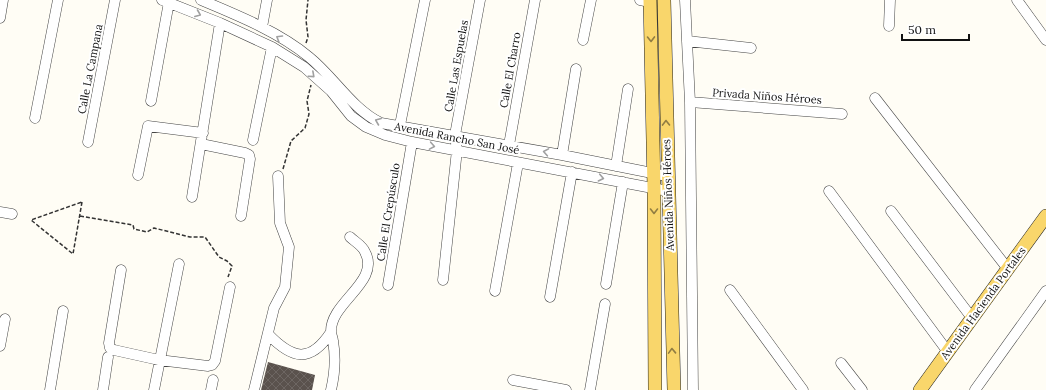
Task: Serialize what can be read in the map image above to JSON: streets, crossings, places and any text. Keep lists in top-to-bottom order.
{
  "streets": {
    "main road": ["Avenida Niños Héroes", "Avenida Hacienda Portales"],
    "street": [
      "Calle Las Espuelas",
      "Calle La Campana",
      "Calle El Charro",
      "Privada Niños Héroes",
      "Avenida Rancho San José",
      "Calle El Crepúsculo"
    ]
  },
  "crossings": [
    ["Calle Las Espuelas", "Avenida Rancho San José"],
    ["Calle El Charro", "Avenida Rancho San José"],
    ["Avenida Rancho San José", "Avenida Niños Héroes"],
    ["Avenida Rancho San José", "Calle El Crepúsculo"]
  ],
  "scale_bar": "50 m"
}
